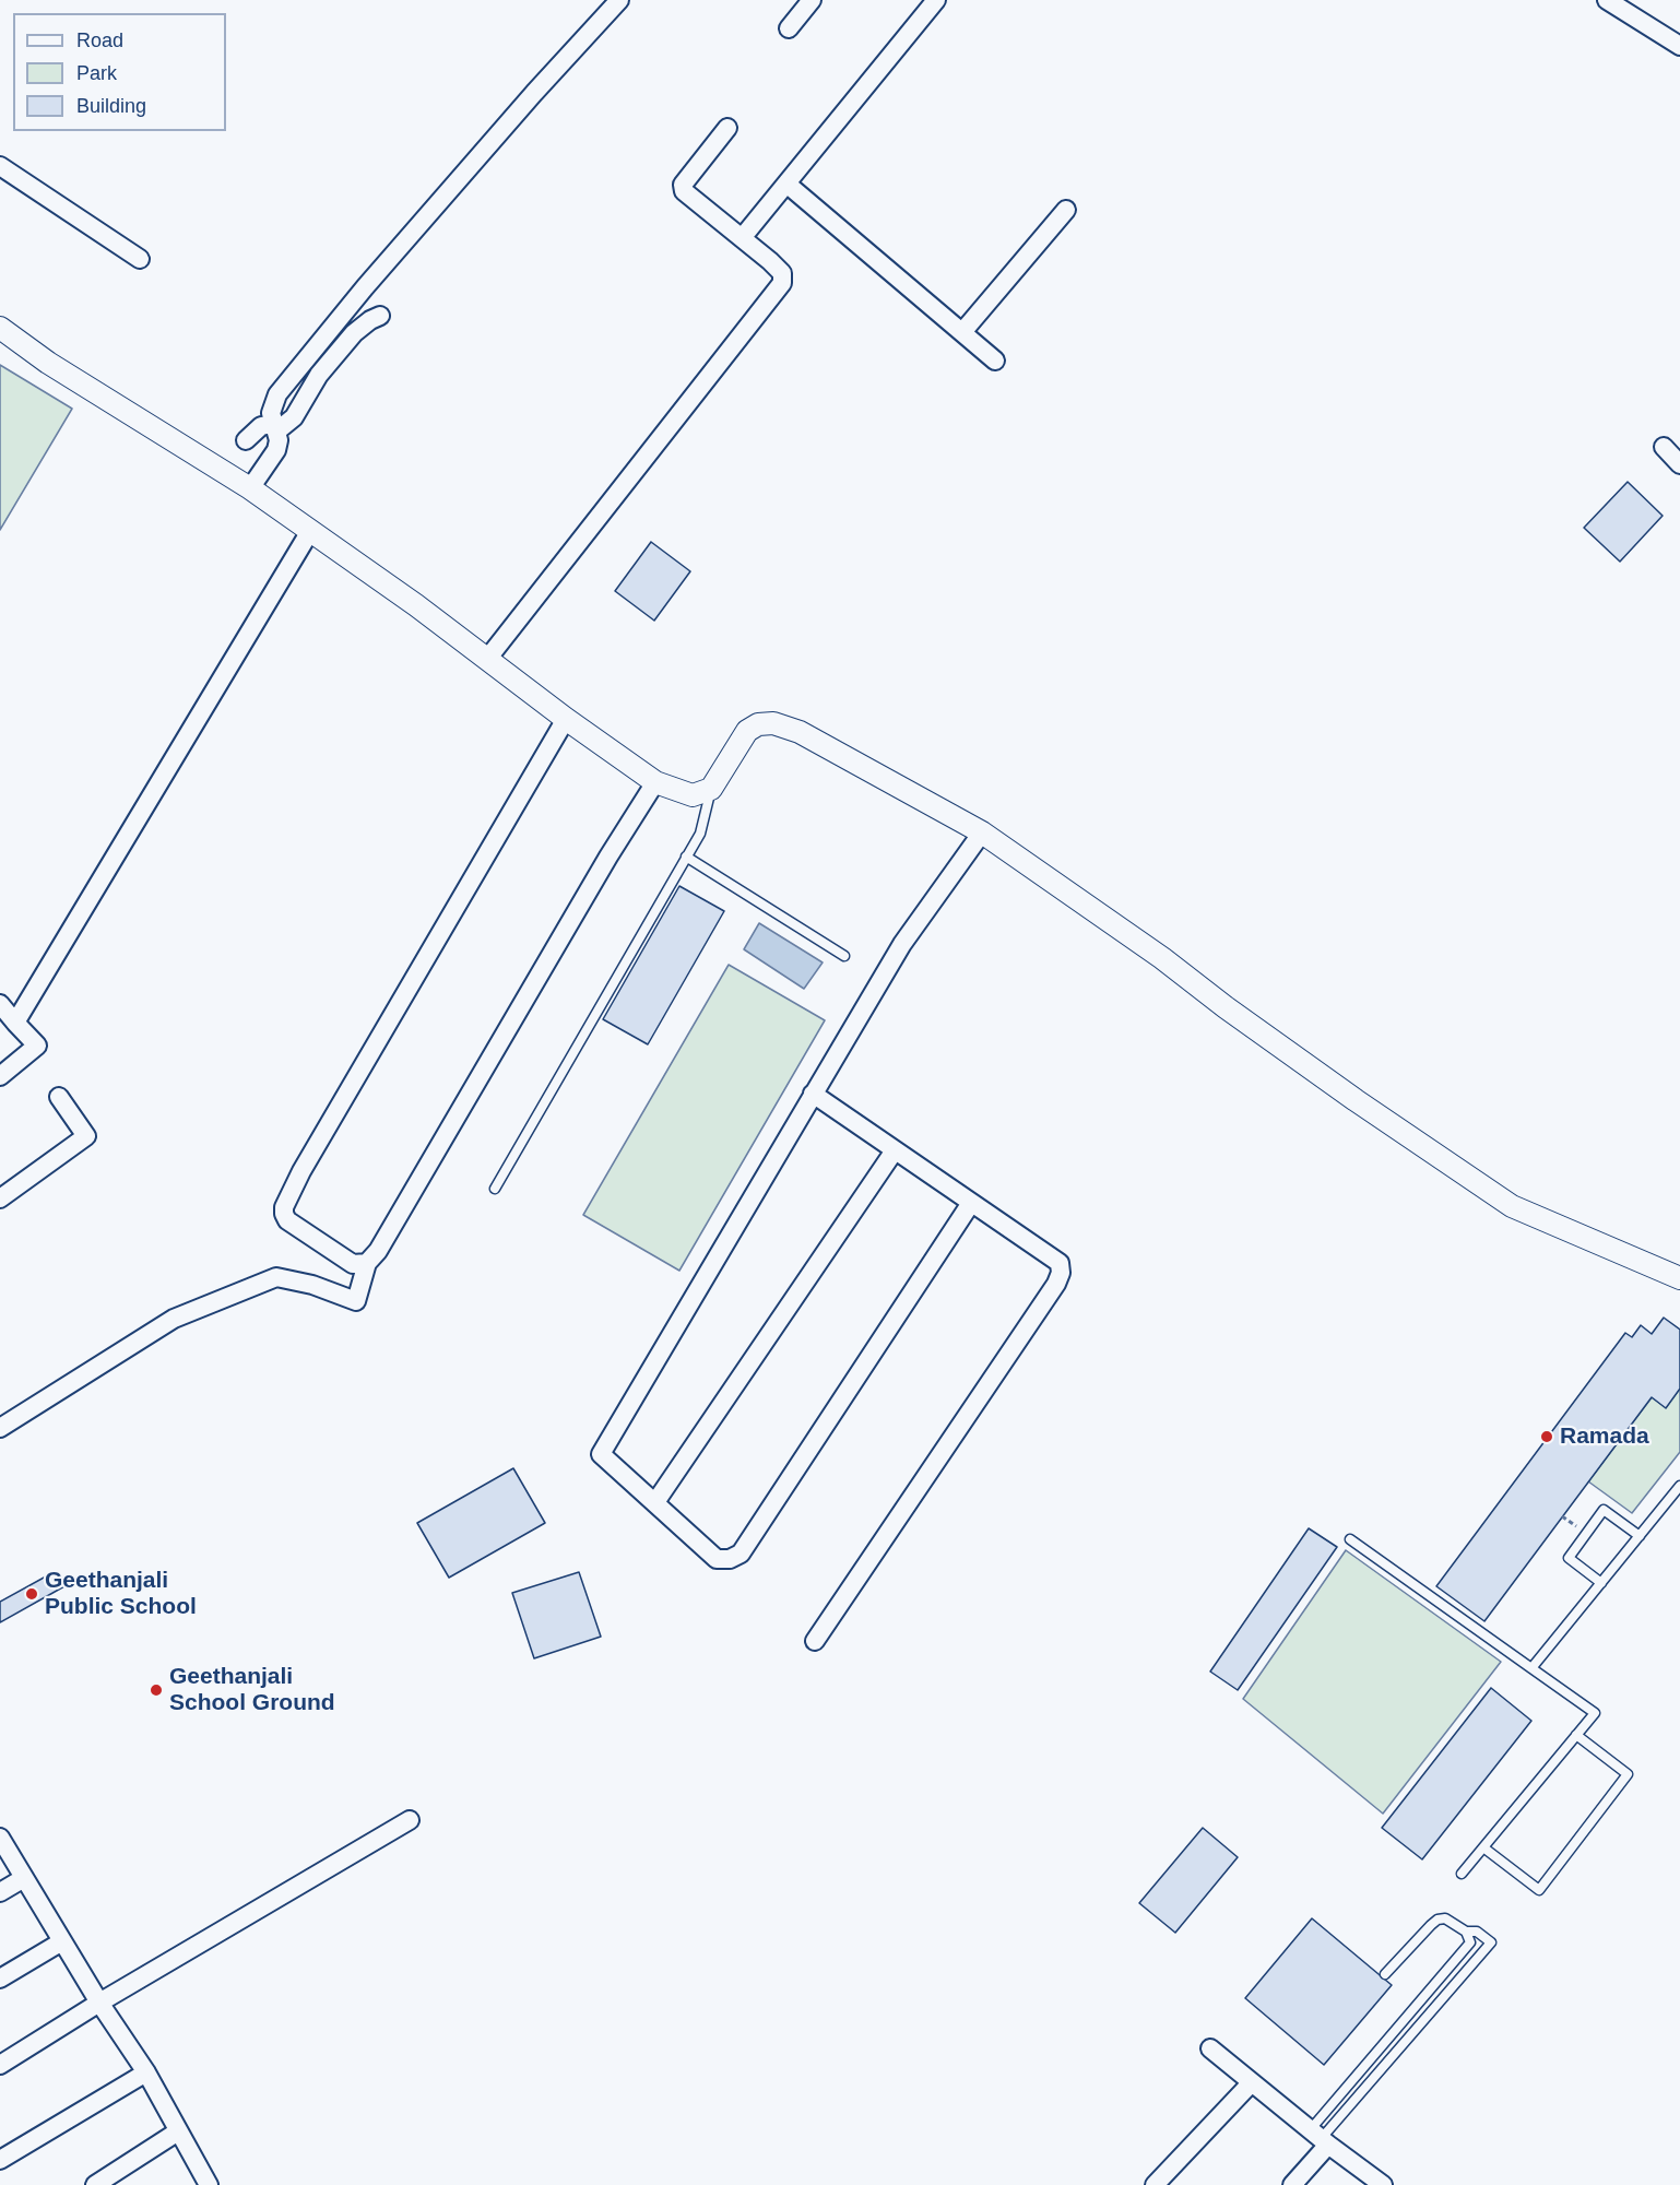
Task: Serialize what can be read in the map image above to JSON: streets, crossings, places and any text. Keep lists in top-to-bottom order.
{
  "places": ["Ramada", "Geethanjali Public School", "Geethanjali School Ground"],
  "legend": ["Road", "Park", "Building"]
}
